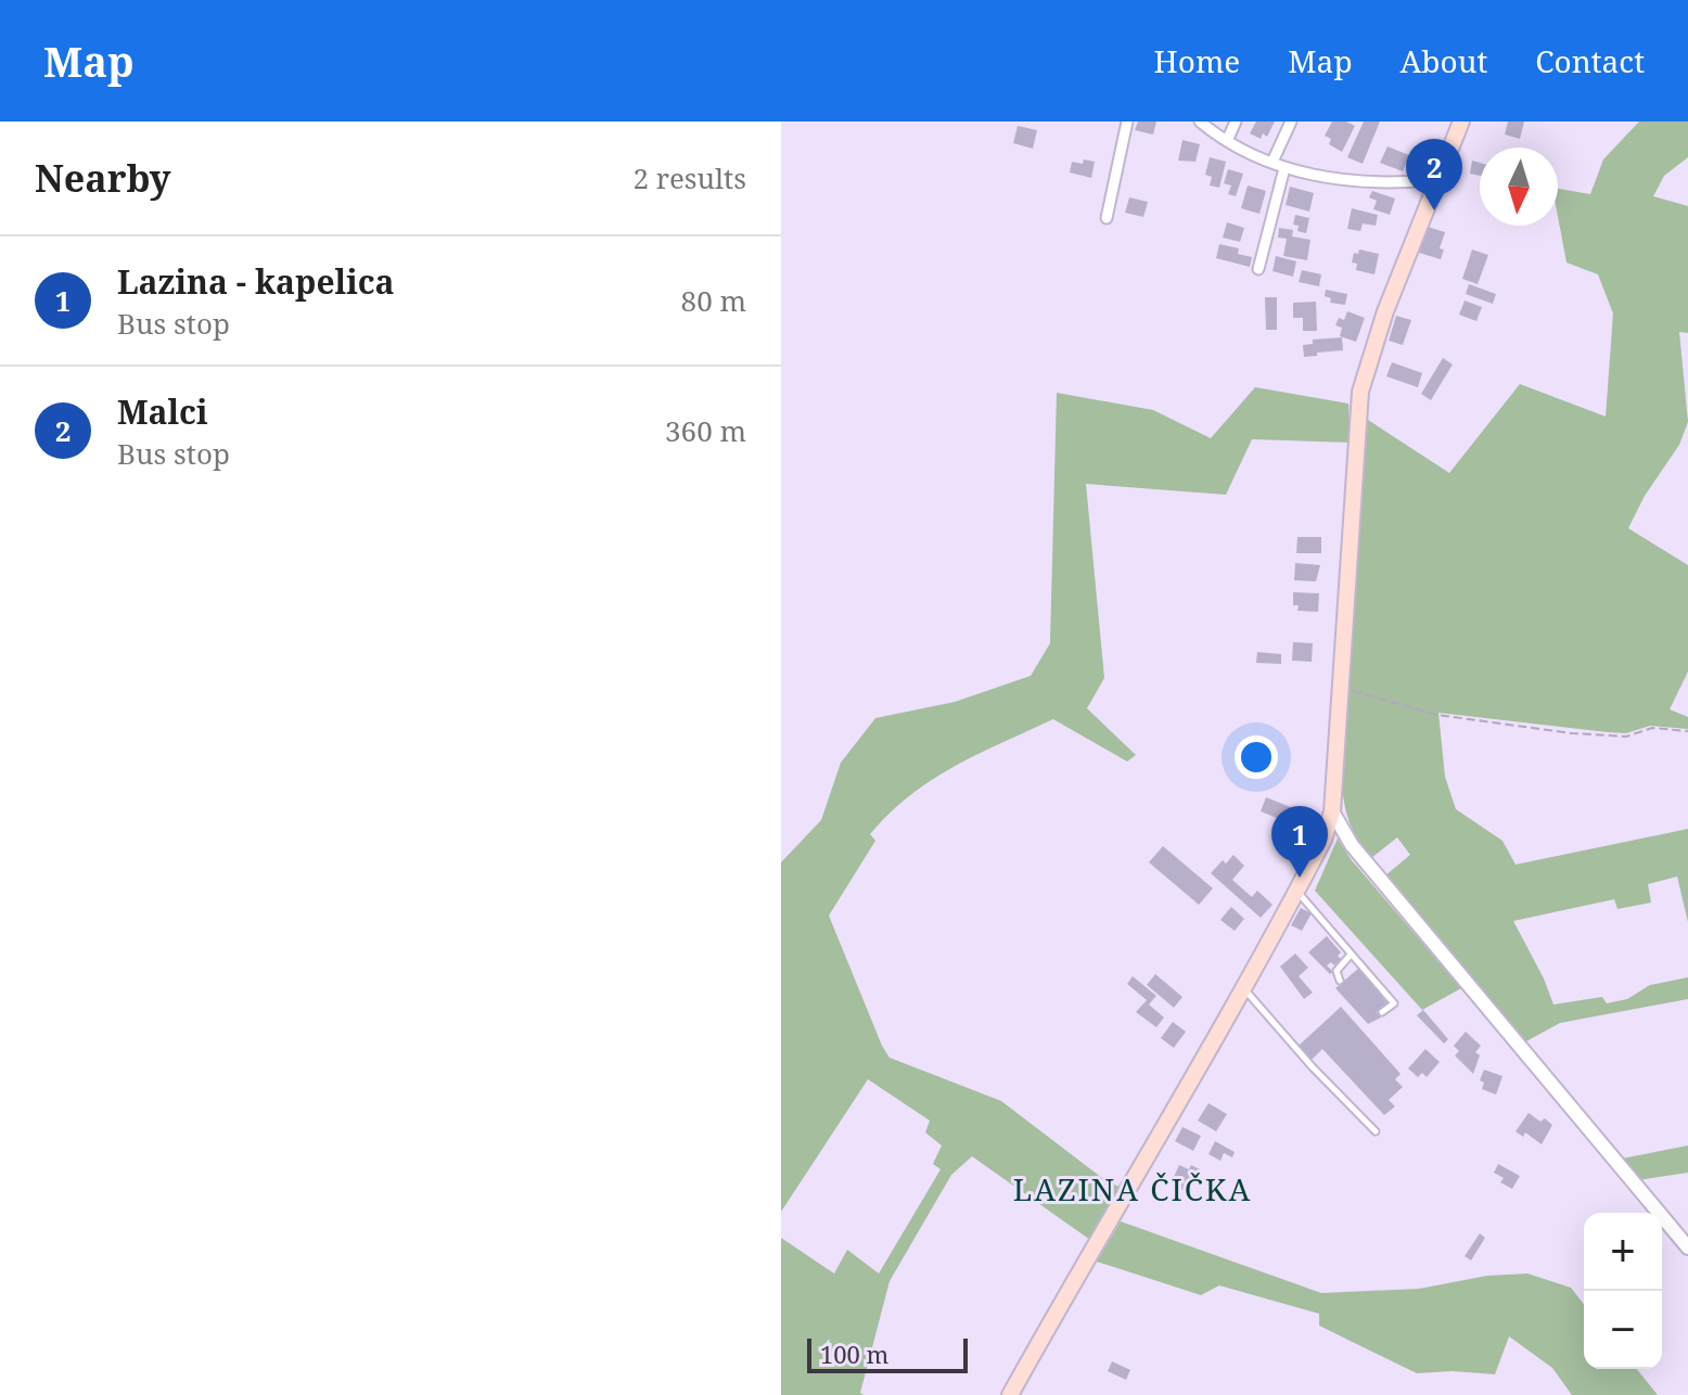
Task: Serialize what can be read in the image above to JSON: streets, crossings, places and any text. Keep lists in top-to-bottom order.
{
  "districts": ["LAZINA ČIČKA"],
  "scale_bar": "100 m",
  "north": "bottom",
  "page": {
    "header": "Map",
    "nav": [
      "Home",
      "Map",
      "About",
      "Contact"
    ],
    "heading": ["Nearby", "2 results"],
    "pins": ["2", "1"],
    "list": [
      {
        "mark": "1",
        "name": "Lazina - kapelica",
        "note": "Bus stop",
        "value": "80 m"
      },
      {
        "mark": "2",
        "name": "Malci",
        "note": "Bus stop",
        "value": "360 m"
      }
    ],
    "map_buttons": ["+", "−"],
    "scale": "100 m"
  }
}
